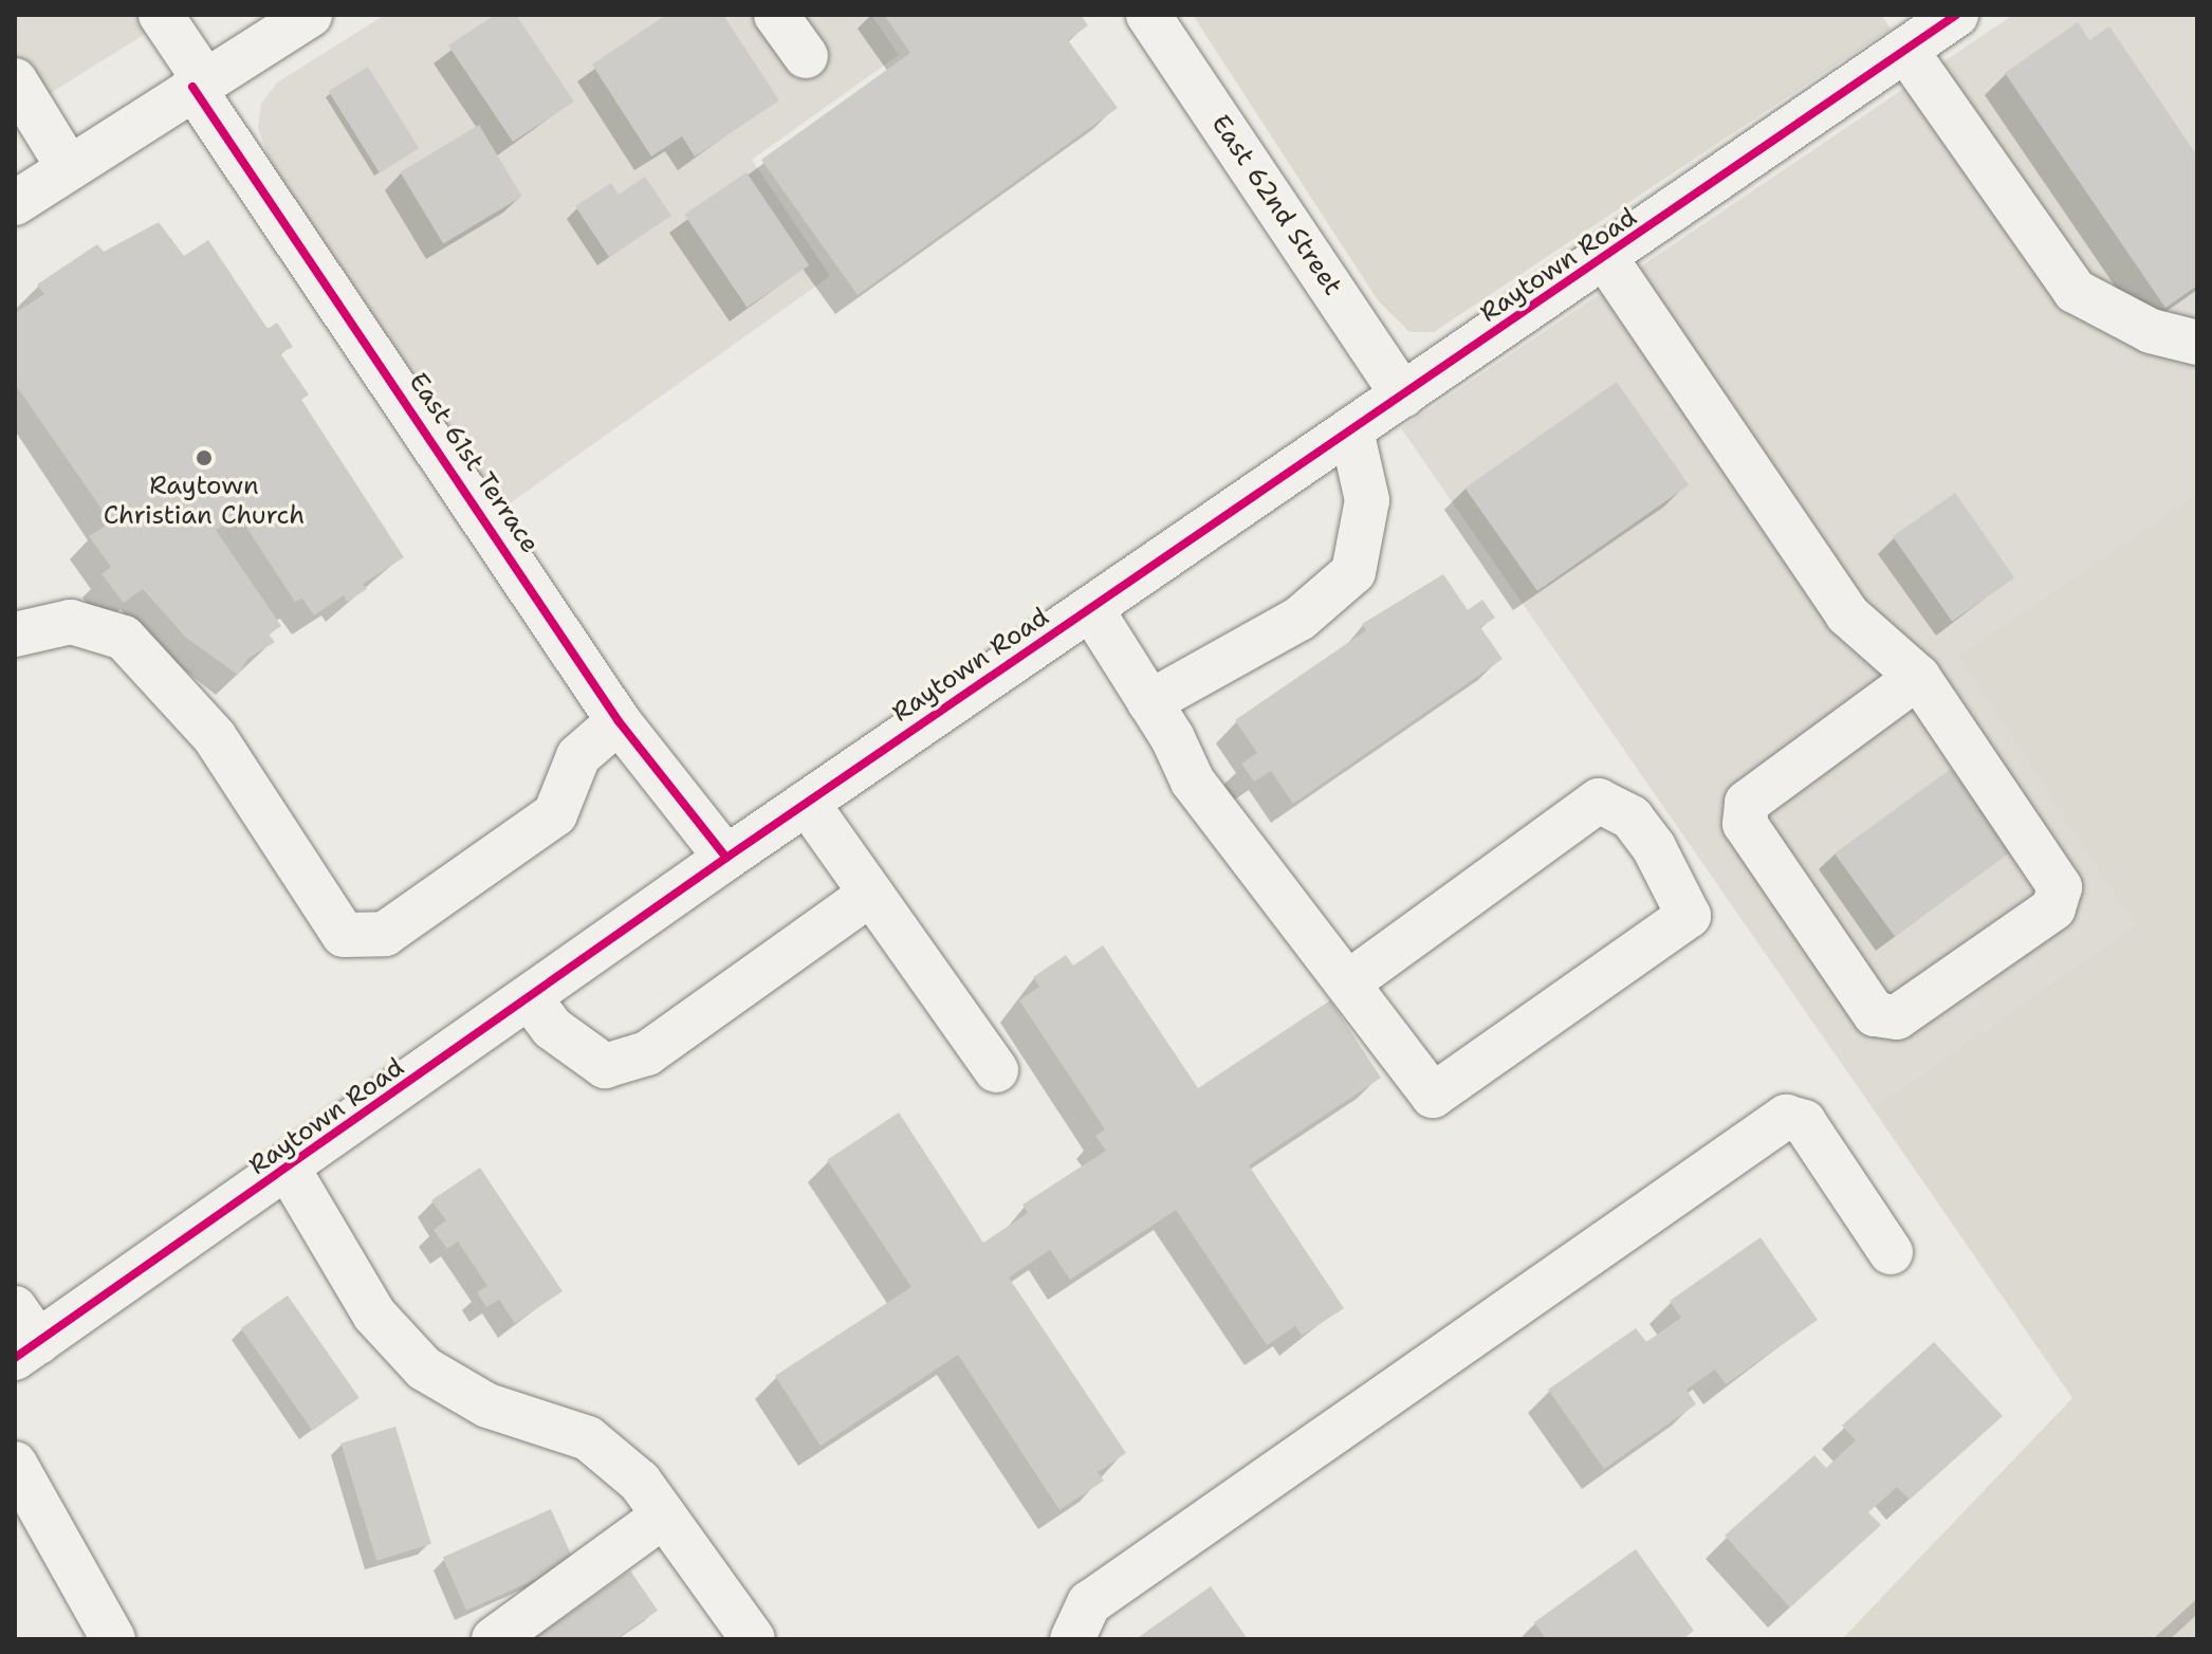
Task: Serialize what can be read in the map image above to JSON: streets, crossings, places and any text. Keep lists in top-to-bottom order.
{
  "streets": {
    "street": ["East 62nd Street", "Raytown Road", "East 61st Terrace"]
  },
  "crossings": [
    ["East 62nd Street", "Raytown Road"],
    ["Raytown Road", "East 61st Terrace"]
  ],
  "places": ["Raytown Christian Church"]
}
